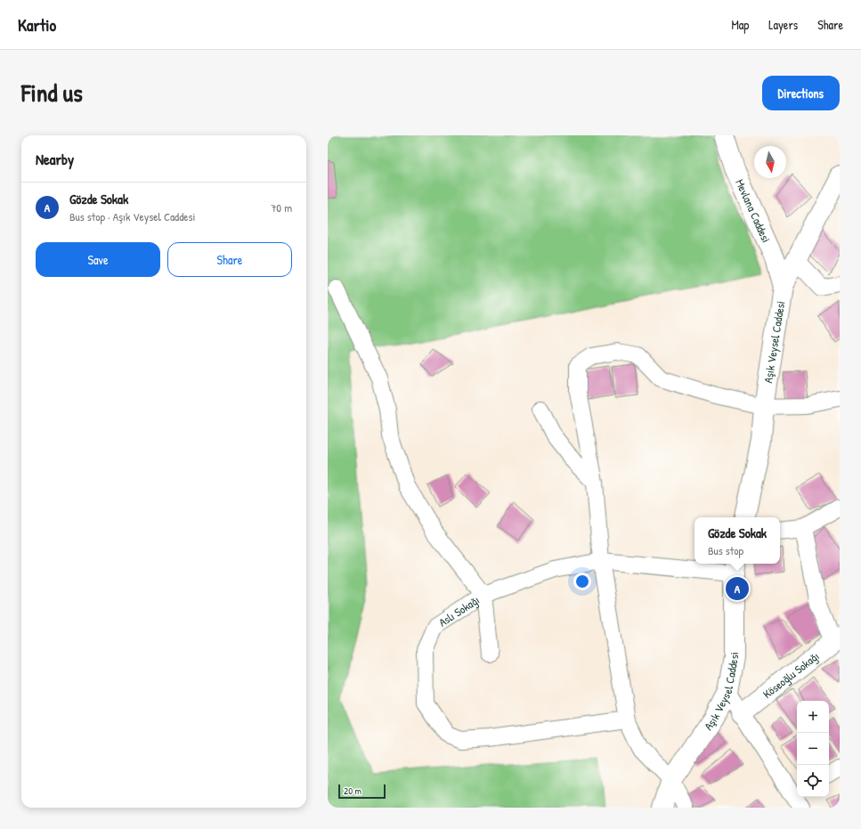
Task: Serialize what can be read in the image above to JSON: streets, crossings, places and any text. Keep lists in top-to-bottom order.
{
  "streets": {
    "street": [
      "Mevlana Caddesi",
      "Aşık Veysel Caddesi",
      "Aslı Sokağı",
      "Köseoğlu Sokağı"
    ]
  },
  "crossings": [
    ["Mevlana Caddesi", "Aşık Veysel Caddesi"],
    ["Aşık Veysel Caddesi", "Aslı Sokağı"]
  ],
  "scale_bar": "20 m",
  "north": "bottom",
  "page": {
    "header": "Kartio",
    "nav": ["Map", "Layers", "Share"],
    "title": "Find us",
    "buttons": [
      "Directions",
      ["Save", "Share"]
    ],
    "heading": "Nearby",
    "list": [
      {
        "mark": "A",
        "name": "Gözde Sokak",
        "note": "Bus stop · Aşık Veysel Caddesi",
        "value": "70 m"
      }
    ],
    "popup": ["Gözde Sokak", "Bus stop"],
    "pins": "A",
    "map_buttons": ["+", "−"],
    "scale": "20 m"
  }
}
